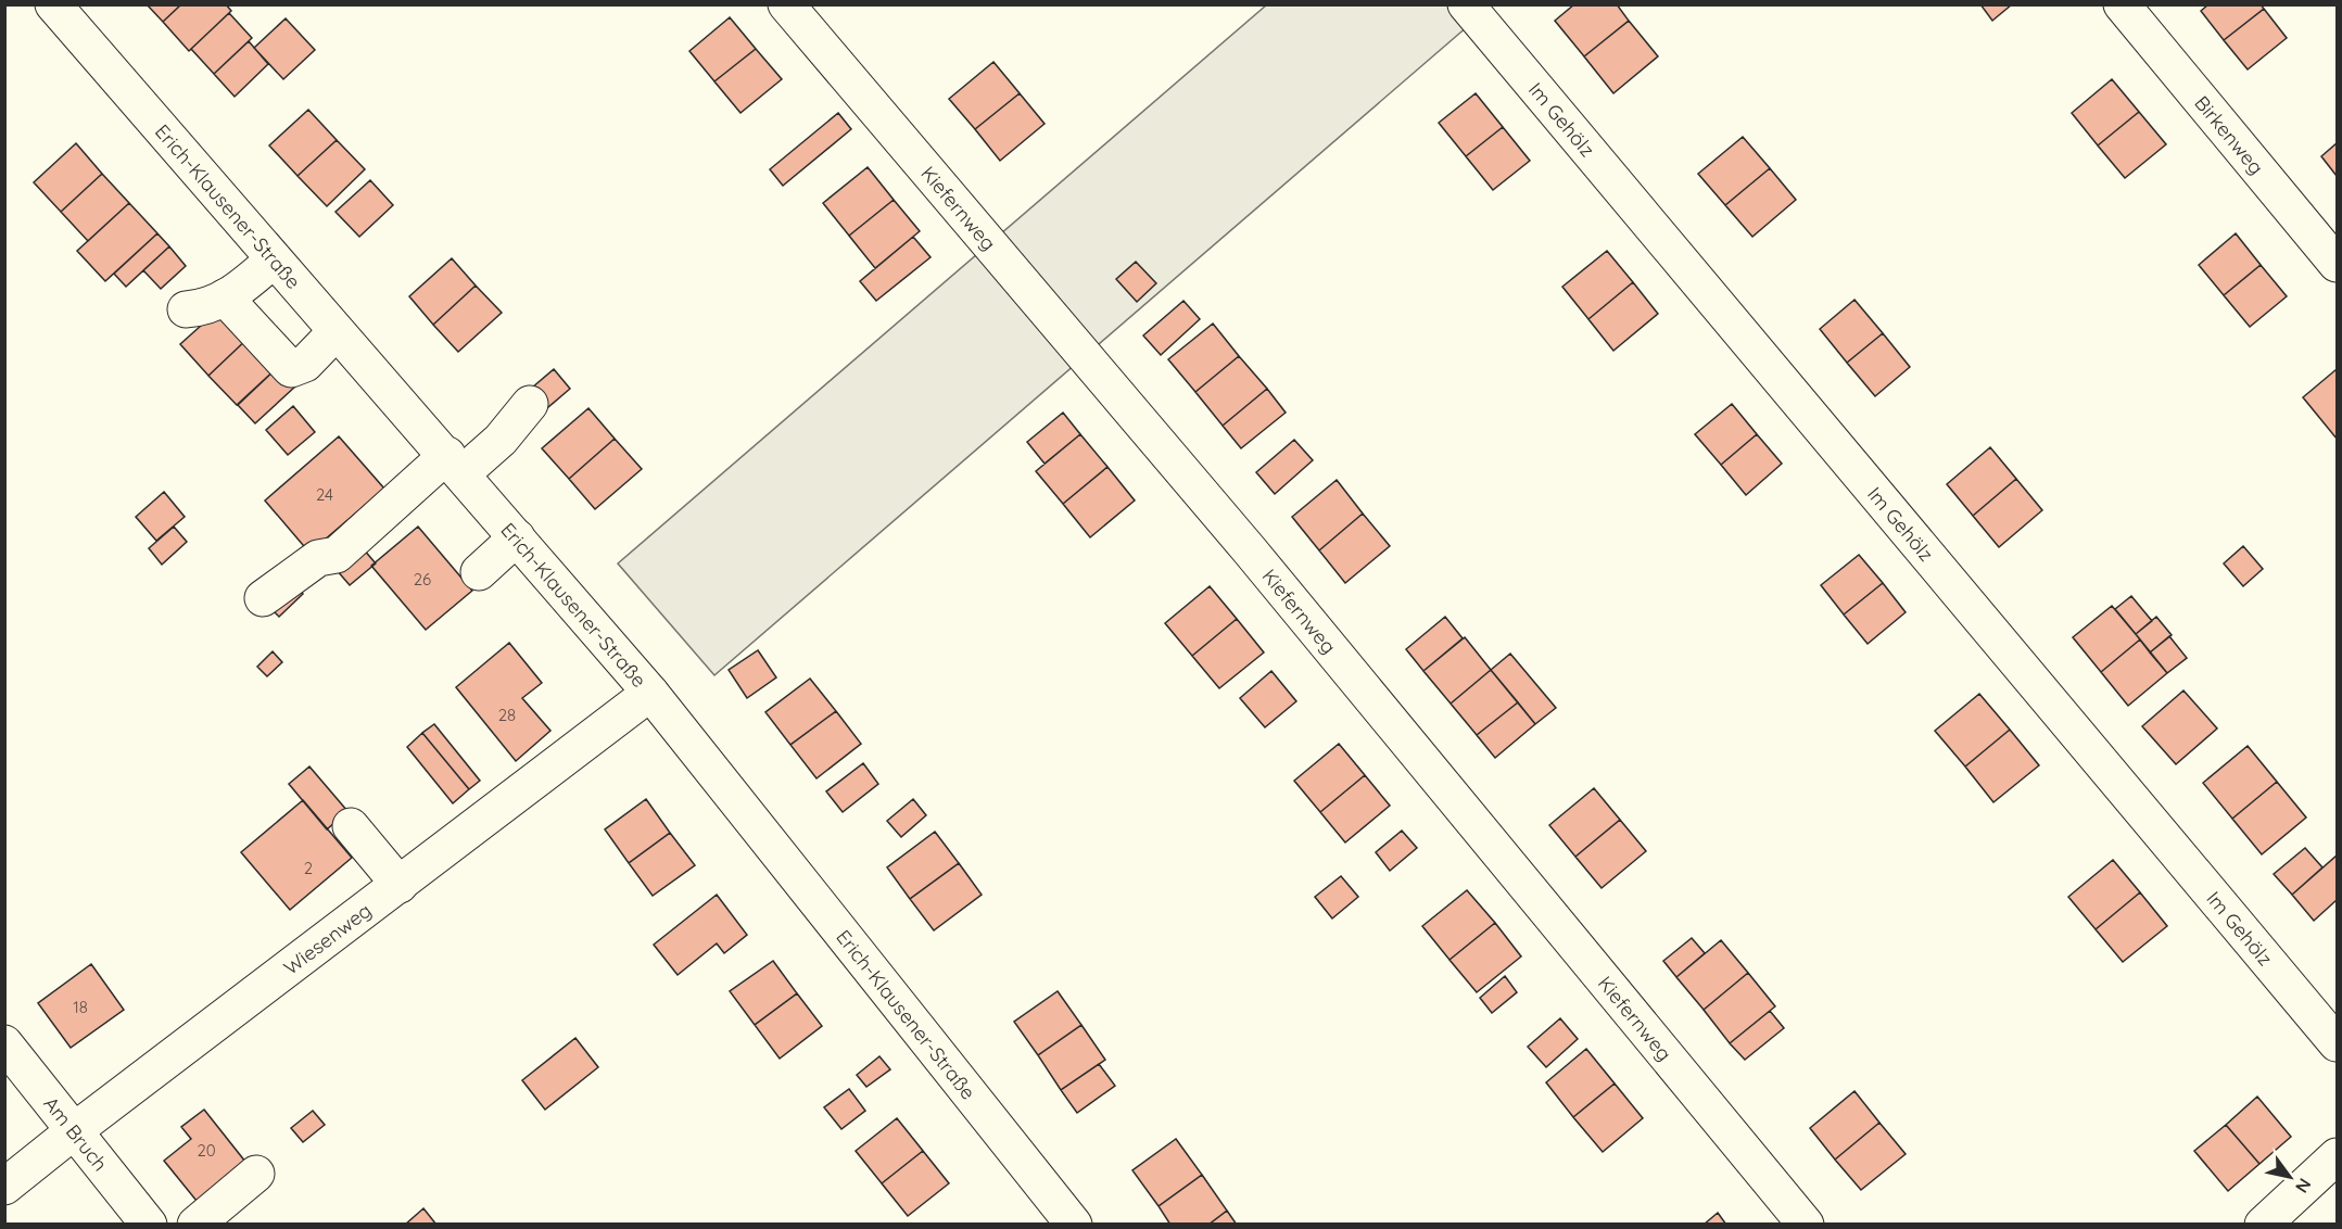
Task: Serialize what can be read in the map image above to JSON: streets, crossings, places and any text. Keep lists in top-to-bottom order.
{
  "streets": {
    "street": [
      "Im Gehölz",
      "Birkenweg",
      "Erich-Klausener-Straße",
      "Kiefernweg",
      "Wiesenweg",
      "Am Bruch"
    ]
  },
  "crossings": [
    ["Erich-Klausener-Straße", "Wiesenweg"],
    ["Wiesenweg", "Am Bruch"]
  ],
  "house_numbers": [
    "24",
    "26",
    "28",
    "2",
    "18",
    "20"
  ],
  "north": "bottom right"
}
